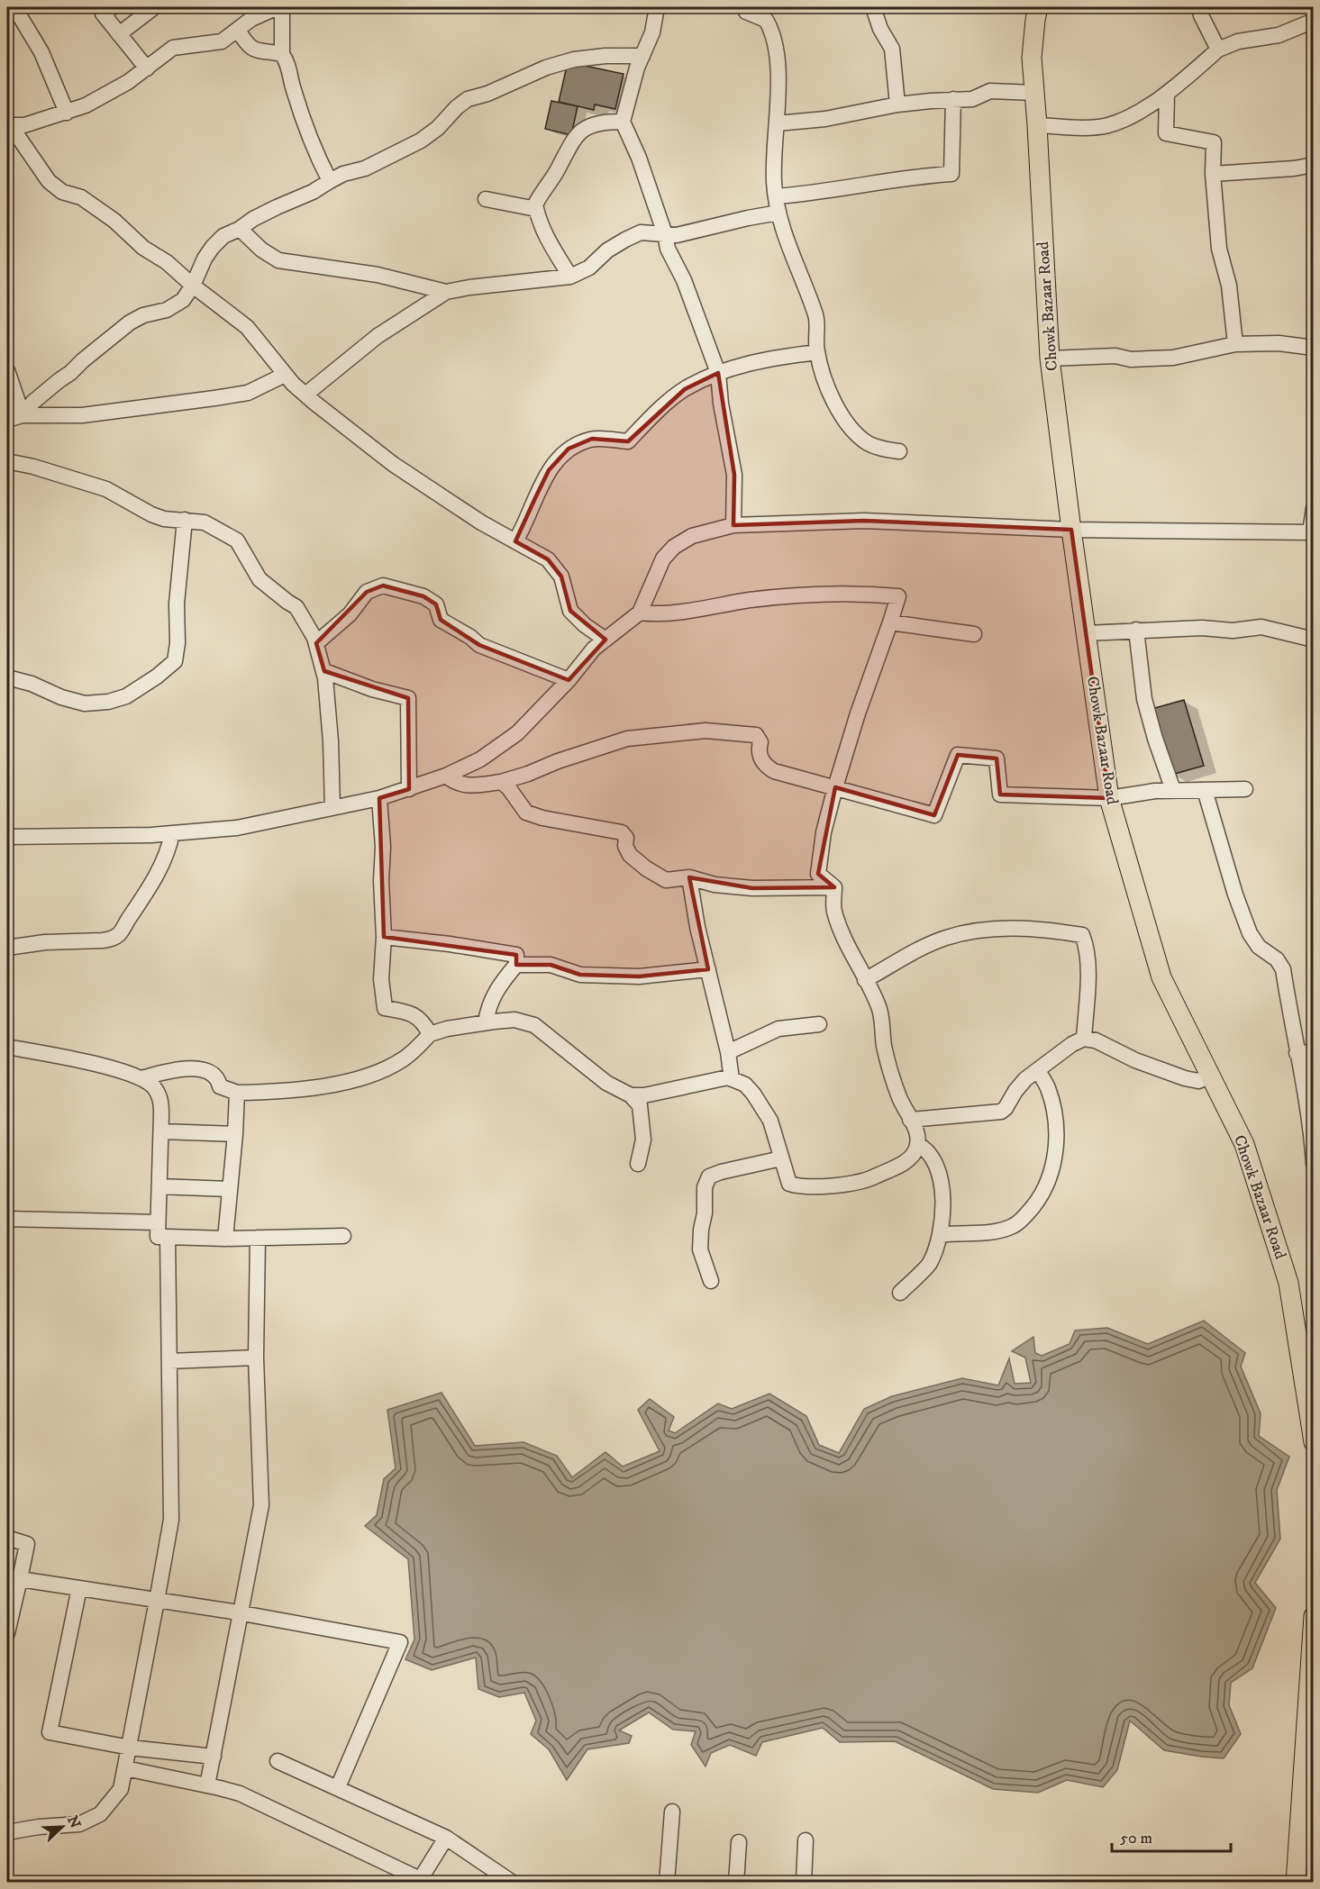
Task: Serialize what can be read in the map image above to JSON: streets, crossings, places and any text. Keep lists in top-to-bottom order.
{
  "streets": {
    "main road": ["Chowk Bazaar Road"]
  },
  "scale_bar": "50 m",
  "north": "top right"
}
